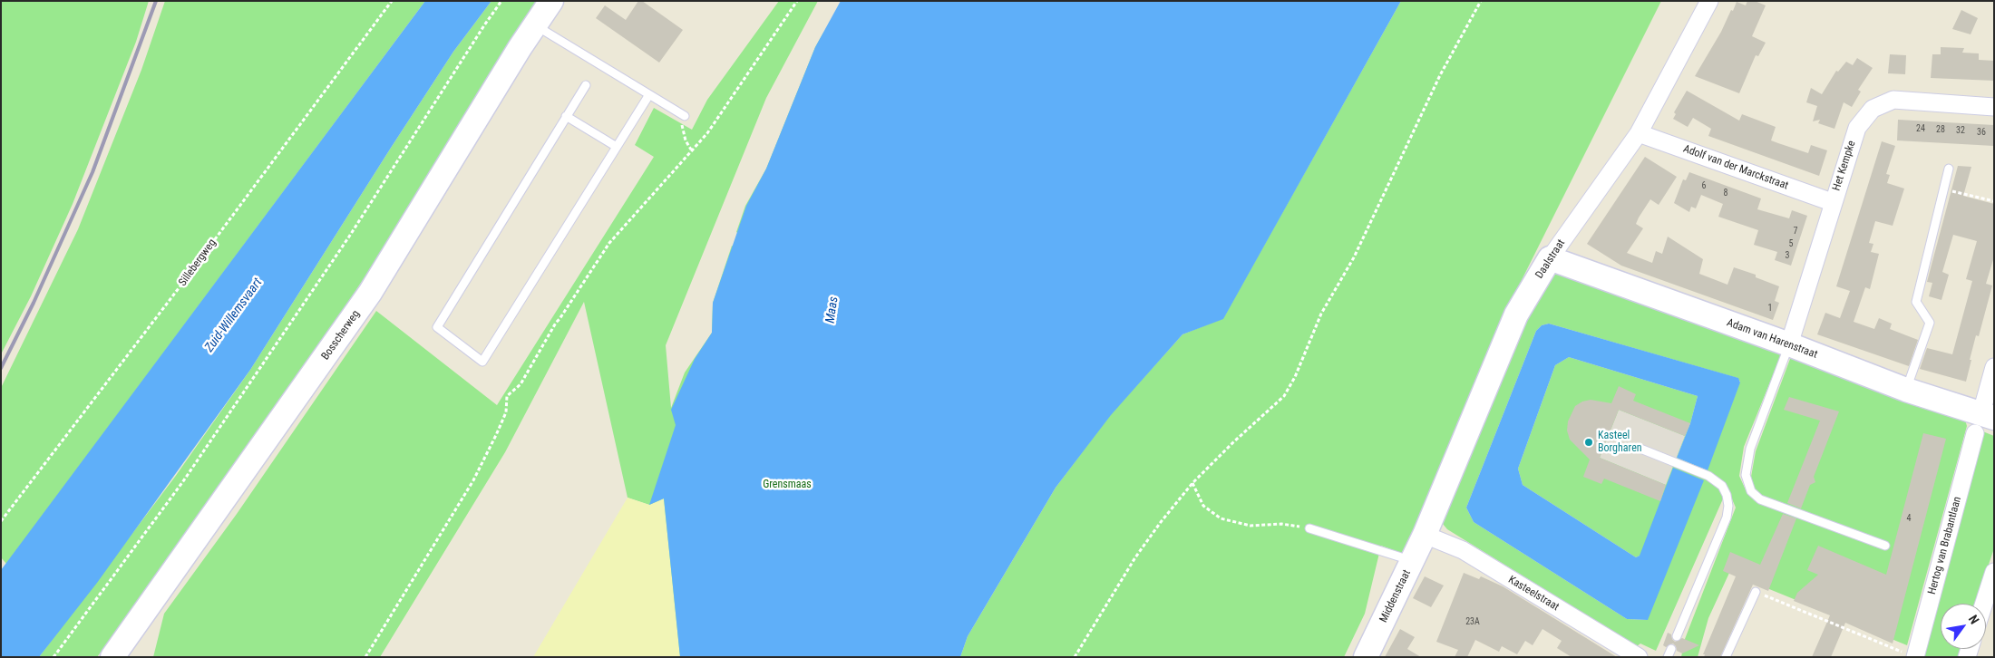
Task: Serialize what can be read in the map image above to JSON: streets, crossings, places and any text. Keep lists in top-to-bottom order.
{
  "streets": {
    "street": [
      "Het Kempke",
      "Adolf van der Marckstraat",
      "Daalstraat",
      "Bosscherweg",
      "Adam van Harenstraat",
      "Hertog van Brabantlaan",
      "Kasteelstraat",
      "Middenstraat"
    ],
    "path": ["Sillebergweg"]
  },
  "crossings": [
    ["Het Kempke", "Adolf van der Marckstraat"],
    ["Het Kempke", "Adam van Harenstraat"],
    ["Adolf van der Marckstraat", "Daalstraat"],
    ["Daalstraat", "Adam van Harenstraat"],
    ["Daalstraat", "Kasteelstraat"],
    ["Daalstraat", "Middenstraat"],
    ["Adam van Harenstraat", "Hertog van Brabantlaan"],
    ["Kasteelstraat", "Middenstraat"]
  ],
  "water": ["Maas", "Zuid-Willemsvaart"],
  "parks": ["Grensmaas"],
  "places": ["Kasteel Borgharen"],
  "house_numbers": [
    "24",
    "28",
    "32",
    "36",
    "6",
    "8",
    "7",
    "5",
    "3",
    "1",
    "4",
    "23A"
  ],
  "north": "top right"
}
